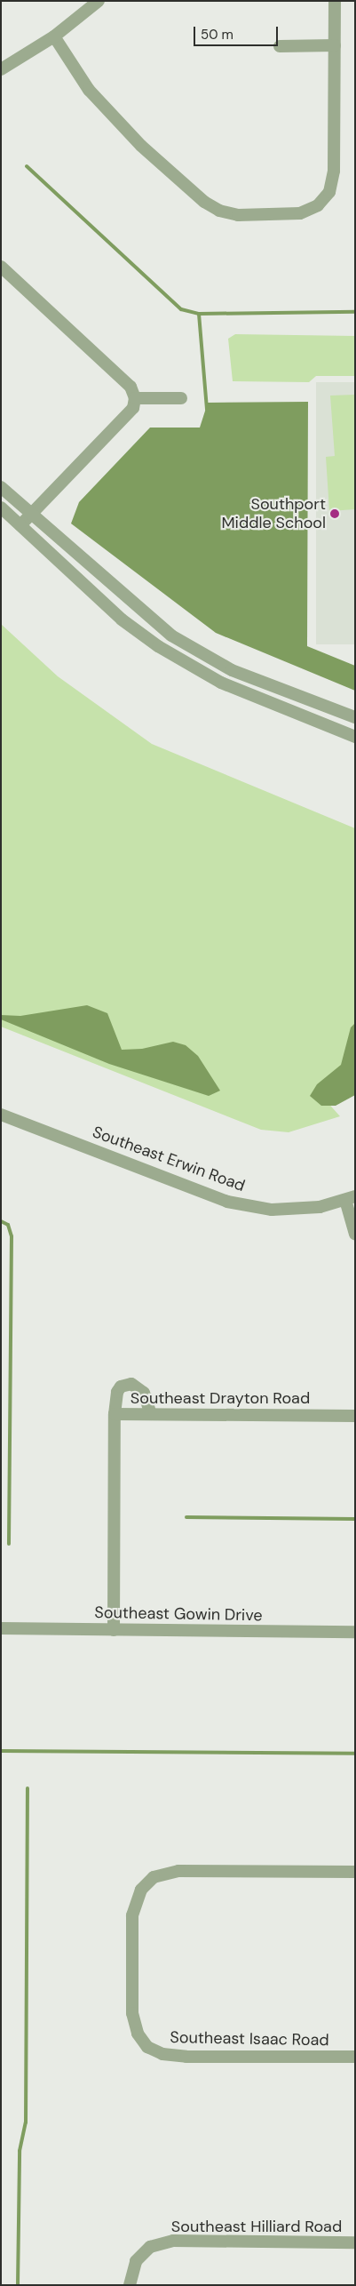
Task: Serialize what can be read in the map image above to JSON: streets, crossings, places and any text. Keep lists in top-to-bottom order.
{
  "streets": {
    "street": [
      "Southeast Erwin Road",
      "Southeast Drayton Road",
      "Southeast Gowin Drive",
      "Southeast Isaac Road",
      "Southeast Hilliard Road"
    ]
  },
  "crossings": [
    ["Southeast Drayton Road", "Southeast Gowin Drive"]
  ],
  "places": ["Southport Middle School"],
  "scale_bar": "50 m"
}
